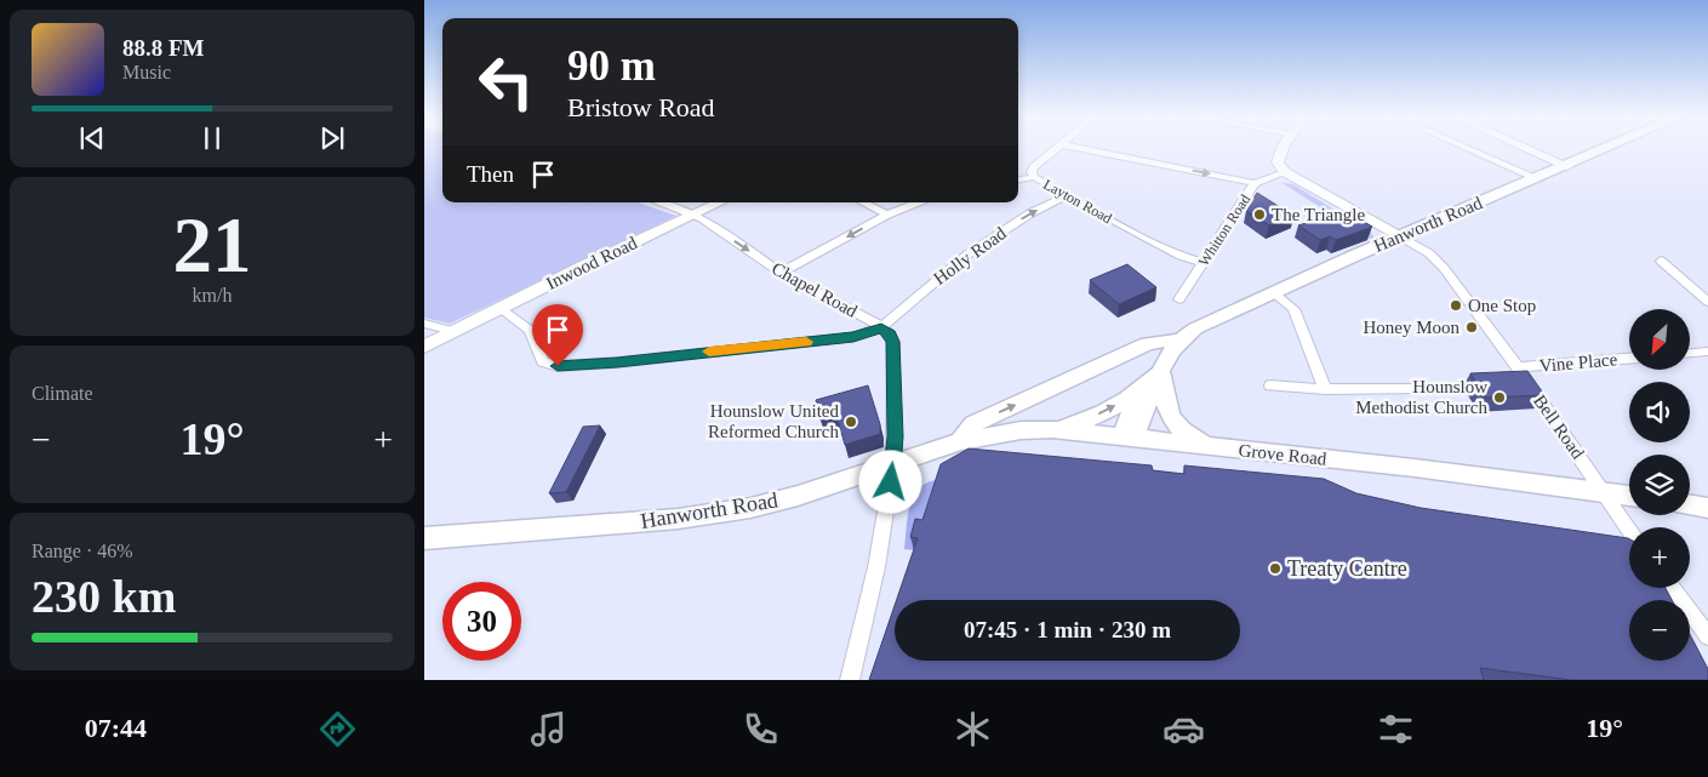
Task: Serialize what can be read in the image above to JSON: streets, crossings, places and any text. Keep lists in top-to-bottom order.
{
  "streets": {
    "main road": ["Hanworth Road", "Grove Road"],
    "street": [
      "Layton Road",
      "Whitton Road",
      "Holly Road",
      "Inwood Road",
      "Chapel Road",
      "Vine Place",
      "Bell Road"
    ]
  },
  "crossings": [
    ["Layton Road", "Whitton Road"],
    ["Layton Road", "Holly Road"],
    ["Hanworth Road", "Bell Road"],
    ["Hanworth Road", "Grove Road"],
    ["Holly Road", "Chapel Road"],
    ["Inwood Road", "Chapel Road"],
    ["Vine Place", "Bell Road"],
    ["Bell Road", "Grove Road"]
  ],
  "one_way": ["Chapel Road"],
  "places": [
    "The Triangle",
    "One Stop",
    "Honey Moon",
    "Hounslow Methodist Church",
    "Hounslow United Reformed Church",
    "Treaty Centre"
  ],
  "north": "bottom left",
  "page": {
    "turn": ["90 m", "Bristow Road"],
    "song": ["88.8 FM", "Music"],
    "then": "Then",
    "tile": [
      ["21", "km/h"],
      "Climate",
      ["Range · 46%", "230 km"]
    ],
    "map_buttons": ["+", "−"],
    "heat": ["−", "19°", "+"],
    "limit": "30",
    "trip": "07:45 · 1 min · 230 m",
    "tabs": ["07:44", "19°"]
  }
}
